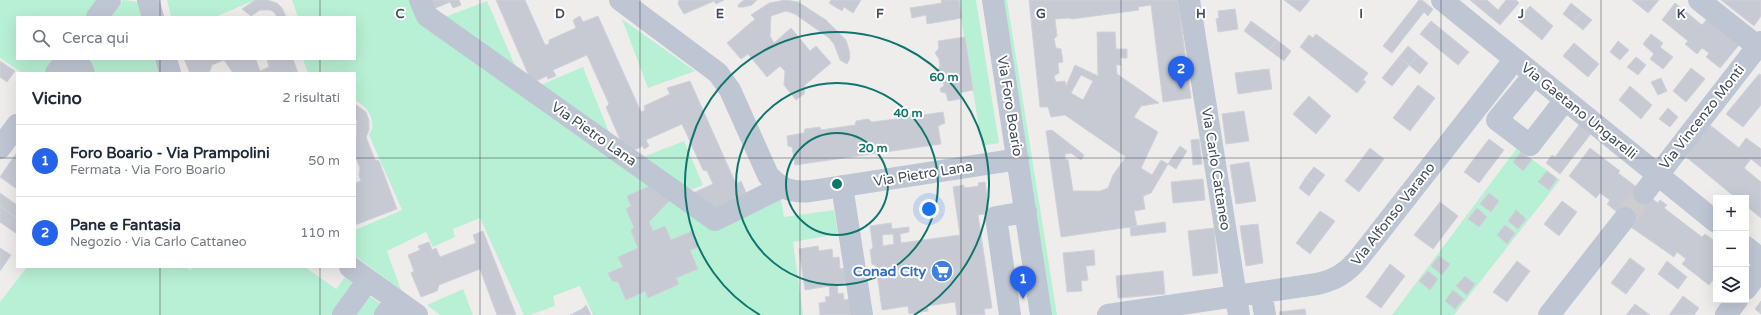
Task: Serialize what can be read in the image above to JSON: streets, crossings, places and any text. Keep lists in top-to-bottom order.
{
  "streets": {
    "street": [
      "Via Foro Boario",
      "Via Gaetano Ungarelli",
      "Via Vincenzo Monti",
      "Via Pietro Lana",
      "Via Carlo Cattaneo",
      "Via Alfonso Varano"
    ]
  },
  "crossings": [
    ["Via Foro Boario", "Via Pietro Lana"],
    ["Via Gaetano Ungarelli", "Via Vincenzo Monti"],
    ["Via Gaetano Ungarelli", "Via Alfonso Varano"],
    ["Via Carlo Cattaneo", "Via Alfonso Varano"]
  ],
  "places": {
    "supermarket": ["Conad City"]
  },
  "page": {
    "search": "Cerca qui",
    "pins": ["2", "1"],
    "heading": ["Vicino", "2 risultati"],
    "list": [
      {
        "mark": "1",
        "name": "Foro Boario - Via Prampolini",
        "note": "Fermata · Via Foro Boario",
        "value": "50 m"
      },
      {
        "mark": "2",
        "name": "Pane e Fantasia",
        "note": "Negozio · Via Carlo Cattaneo",
        "value": "110 m"
      }
    ],
    "map_buttons": ["+", "−"]
  },
  "grid": {
    "columns": [
      "C",
      "D",
      "E",
      "F",
      "G",
      "H",
      "I",
      "J",
      "K"
    ]
  },
  "rings": ["60 m", "40 m", "20 m"]
}
